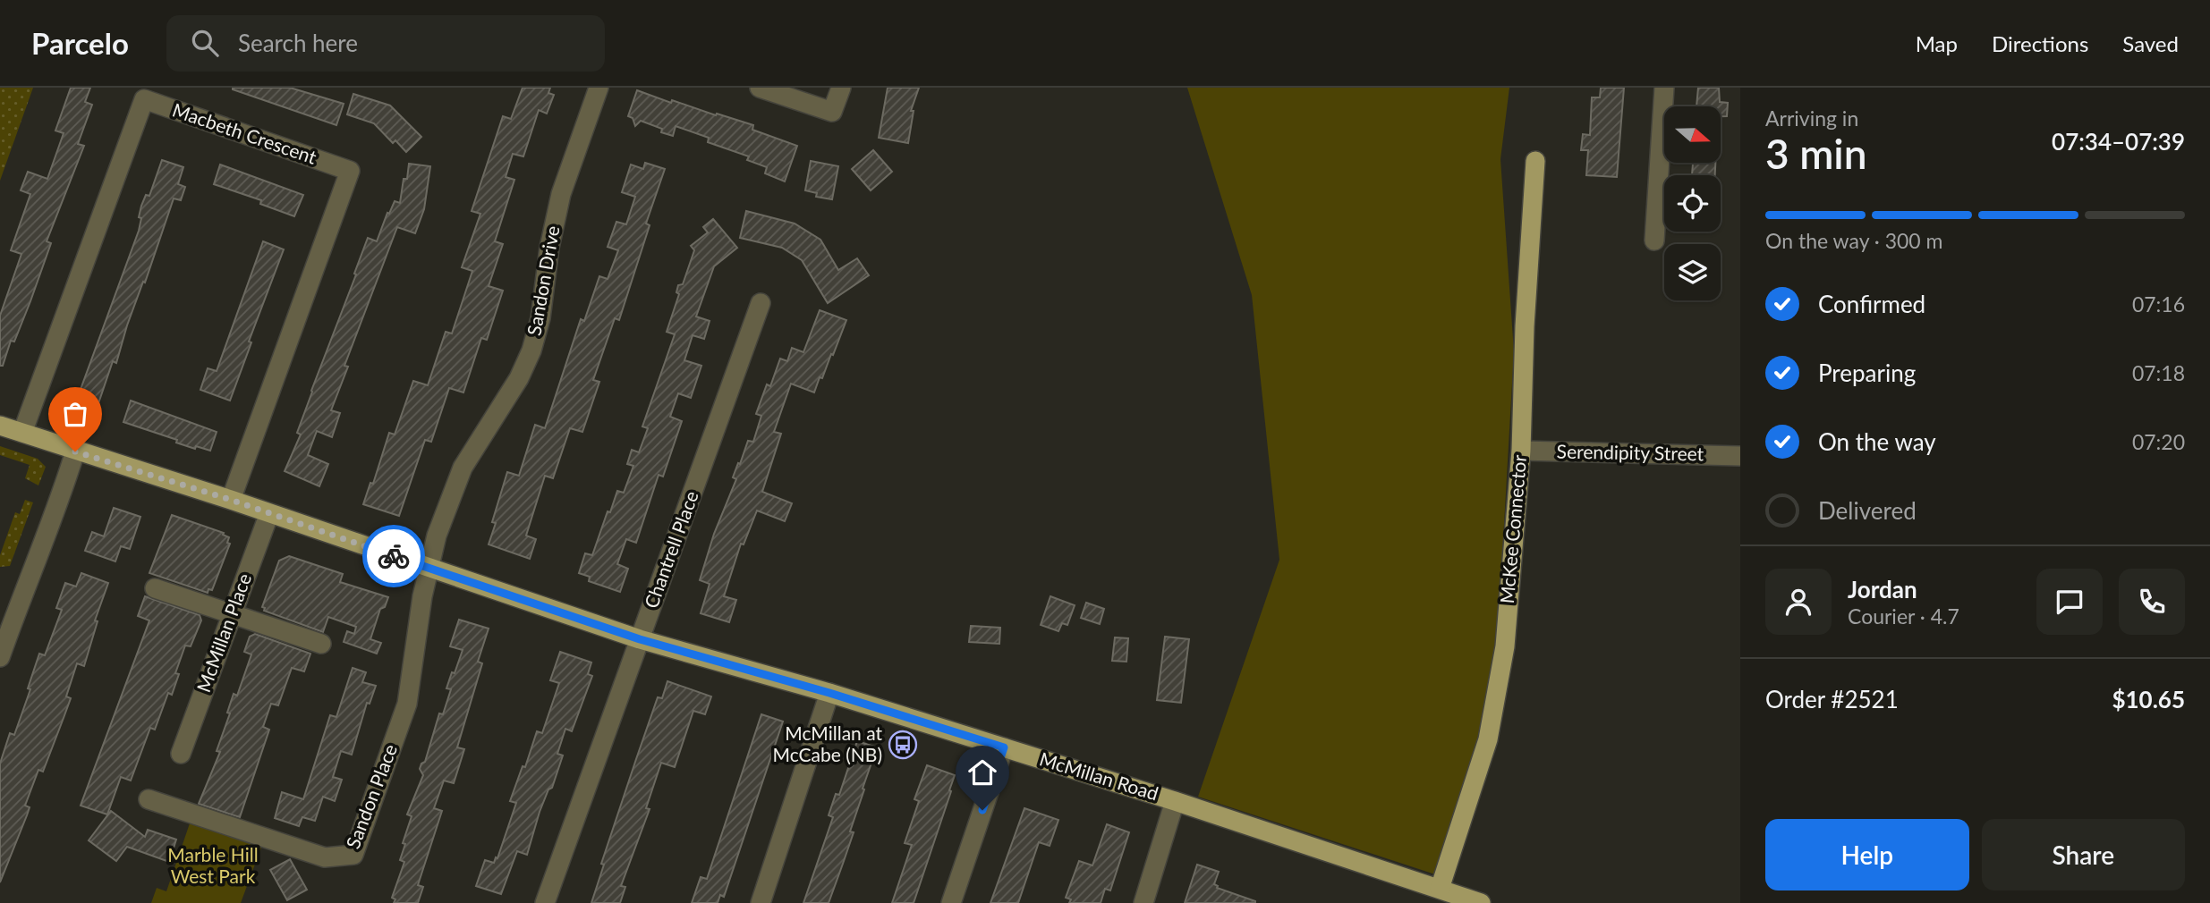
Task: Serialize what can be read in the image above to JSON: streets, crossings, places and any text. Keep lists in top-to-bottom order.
{
  "streets": {
    "main road": ["McKee Connector", "McMillan Road"],
    "street": [
      "Macbeth Crescent",
      "Sandon Drive",
      "Serendipity Street",
      "Chantrell Place",
      "McMillan Place",
      "Sandon Place"
    ]
  },
  "crossings": [
    ["Macbeth Crescent", "McMillan Road"],
    ["Sandon Drive", "McMillan Road"],
    ["Sandon Drive", "Sandon Place"],
    ["Serendipity Street", "McKee Connector"],
    ["McKee Connector", "McMillan Road"],
    ["Chantrell Place", "McMillan Road"],
    ["McMillan Place", "McMillan Road"],
    ["McMillan Road", "Sandon Place"]
  ],
  "parks": ["Marble Hill West Park"],
  "places": {
    "bus stop": ["McMillan at McCabe (NB)"]
  },
  "north": "right",
  "page": {
    "header": "Parcelo",
    "search": "Search here",
    "nav": ["Map", "Directions", "Saved"],
    "heading": ["3 min", "Arriving in", "07:34–07:39"],
    "panel": [
      "Jordan",
      "Courier · 4.7",
      "Order #2521",
      "$10.65"
    ],
    "bar": "On the way · 300 m",
    "list": [
      ["Confirmed", "07:16"],
      ["Preparing", "07:18"],
      ["On the way", "07:20"],
      "Delivered"
    ],
    "buttons": ["Help", "Share"]
  }
}
